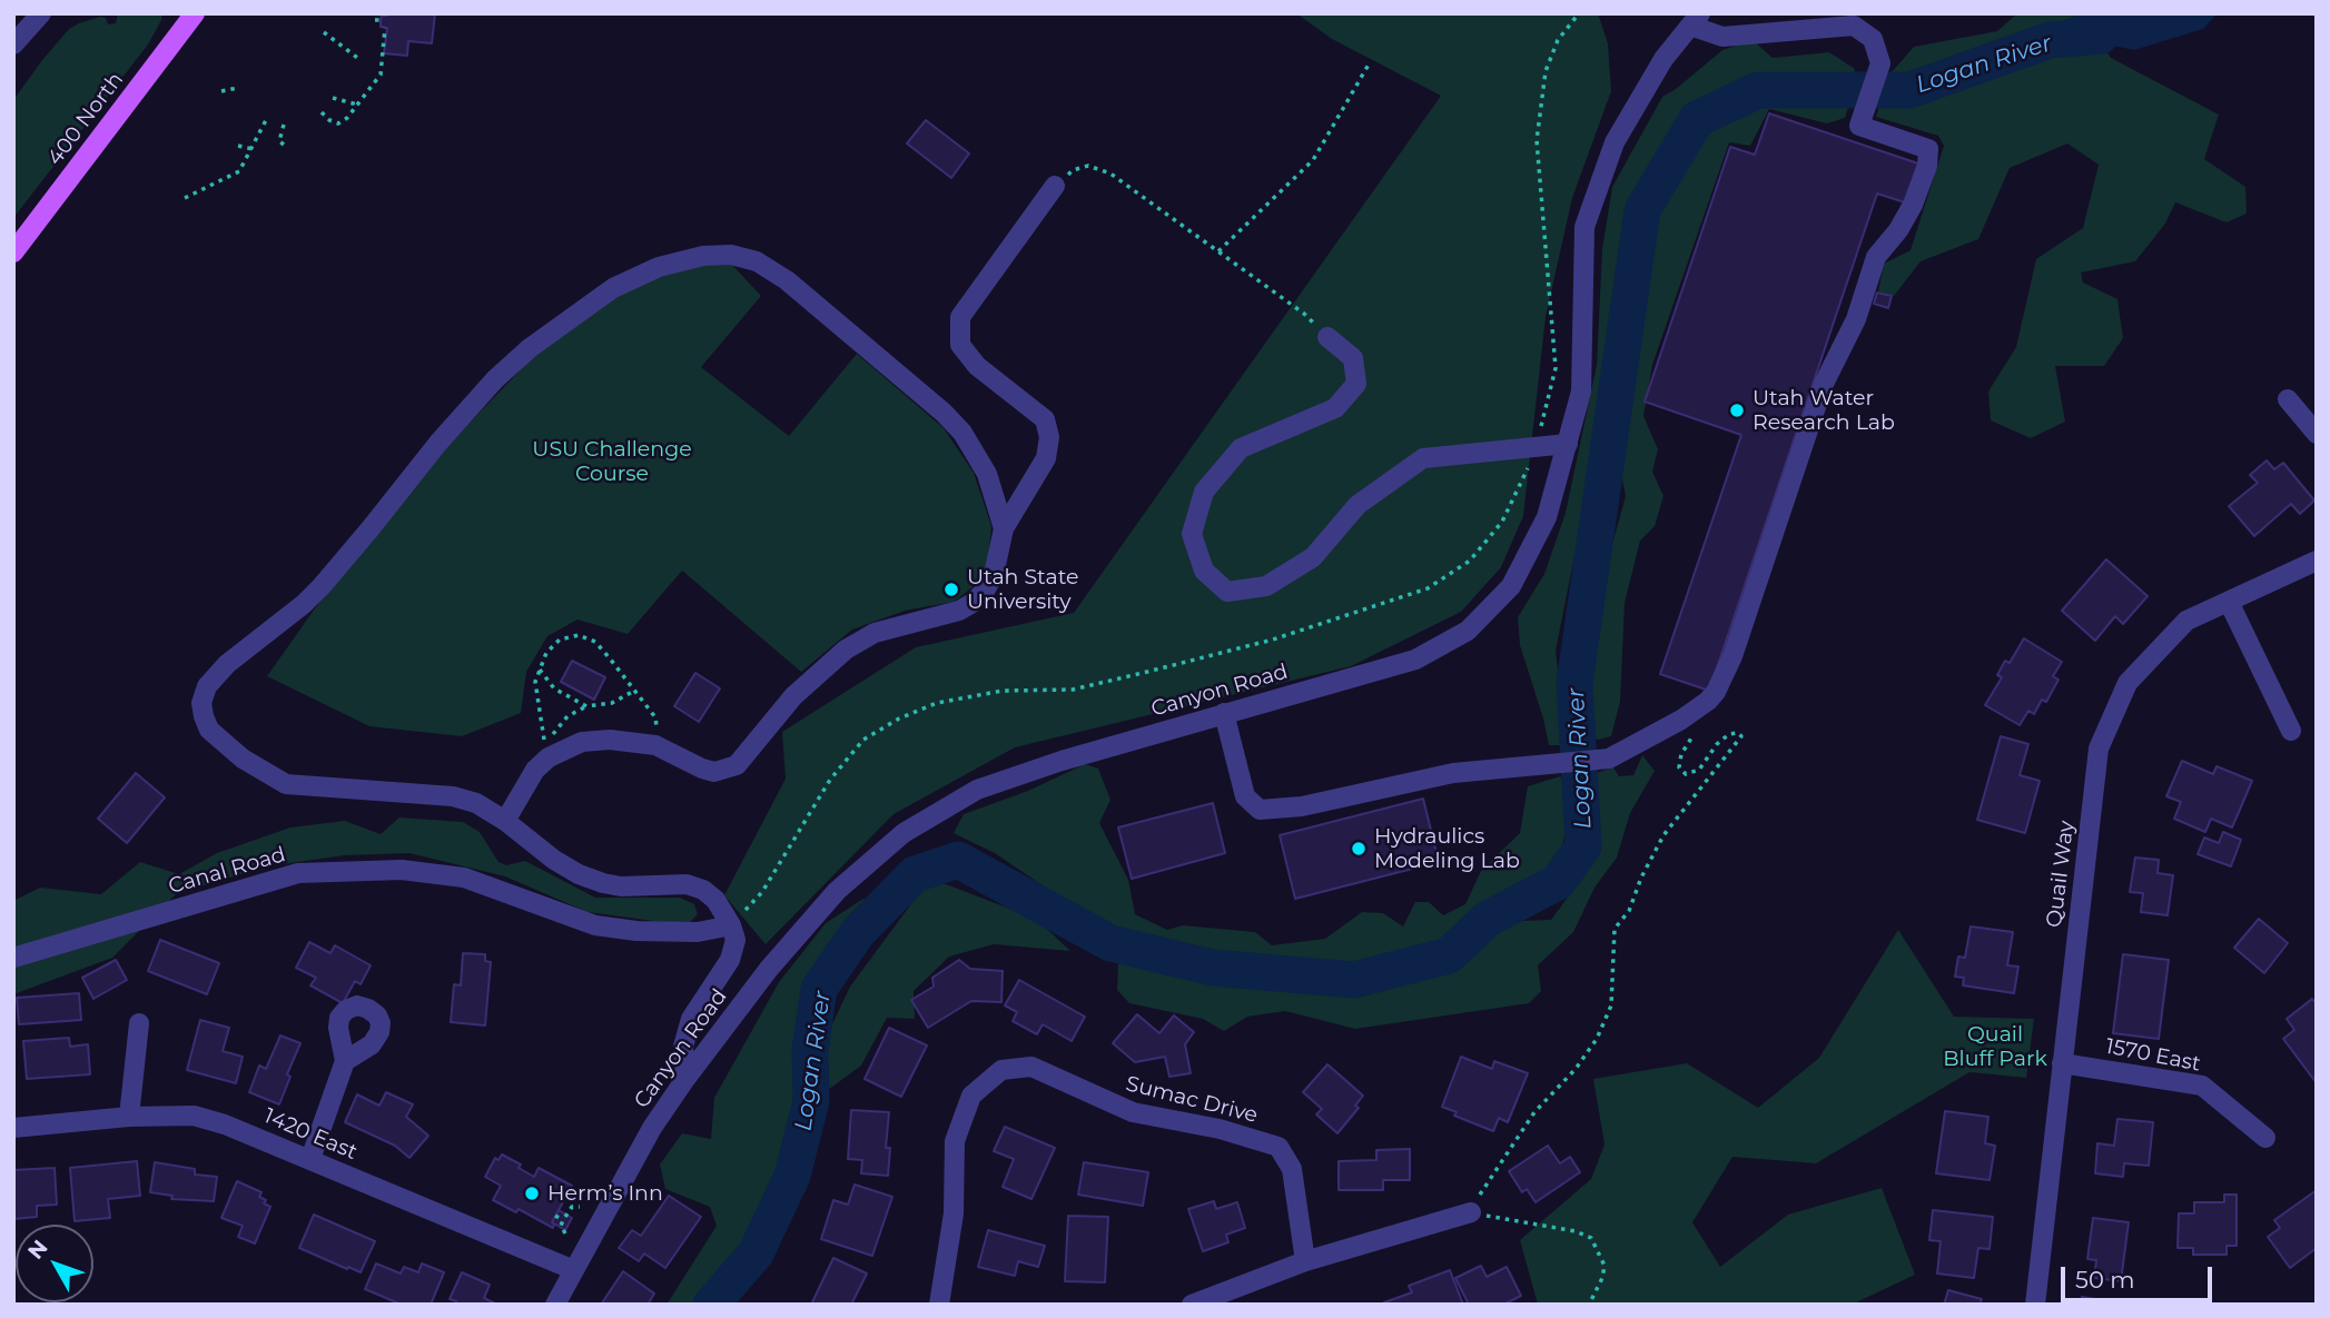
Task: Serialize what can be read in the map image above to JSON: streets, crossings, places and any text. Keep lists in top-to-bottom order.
{
  "streets": {
    "main road": ["400 North"],
    "street": [
      "Canyon Road",
      "Canal Road",
      "Quail Way",
      "1570 East",
      "Sumac Drive",
      "1420 East"
    ]
  },
  "crossings": [
    ["Canyon Road", "1420 East"],
    ["Quail Way", "1570 East"]
  ],
  "water": ["Logan River"],
  "parks": ["USU Challenge Course", "Quail Bluff Park"],
  "places": [
    "Utah Water Research Lab",
    "Utah State University",
    "Hydraulics Modeling Lab",
    "Herm’s Inn"
  ],
  "scale_bar": "50 m",
  "north": "top left"
}
